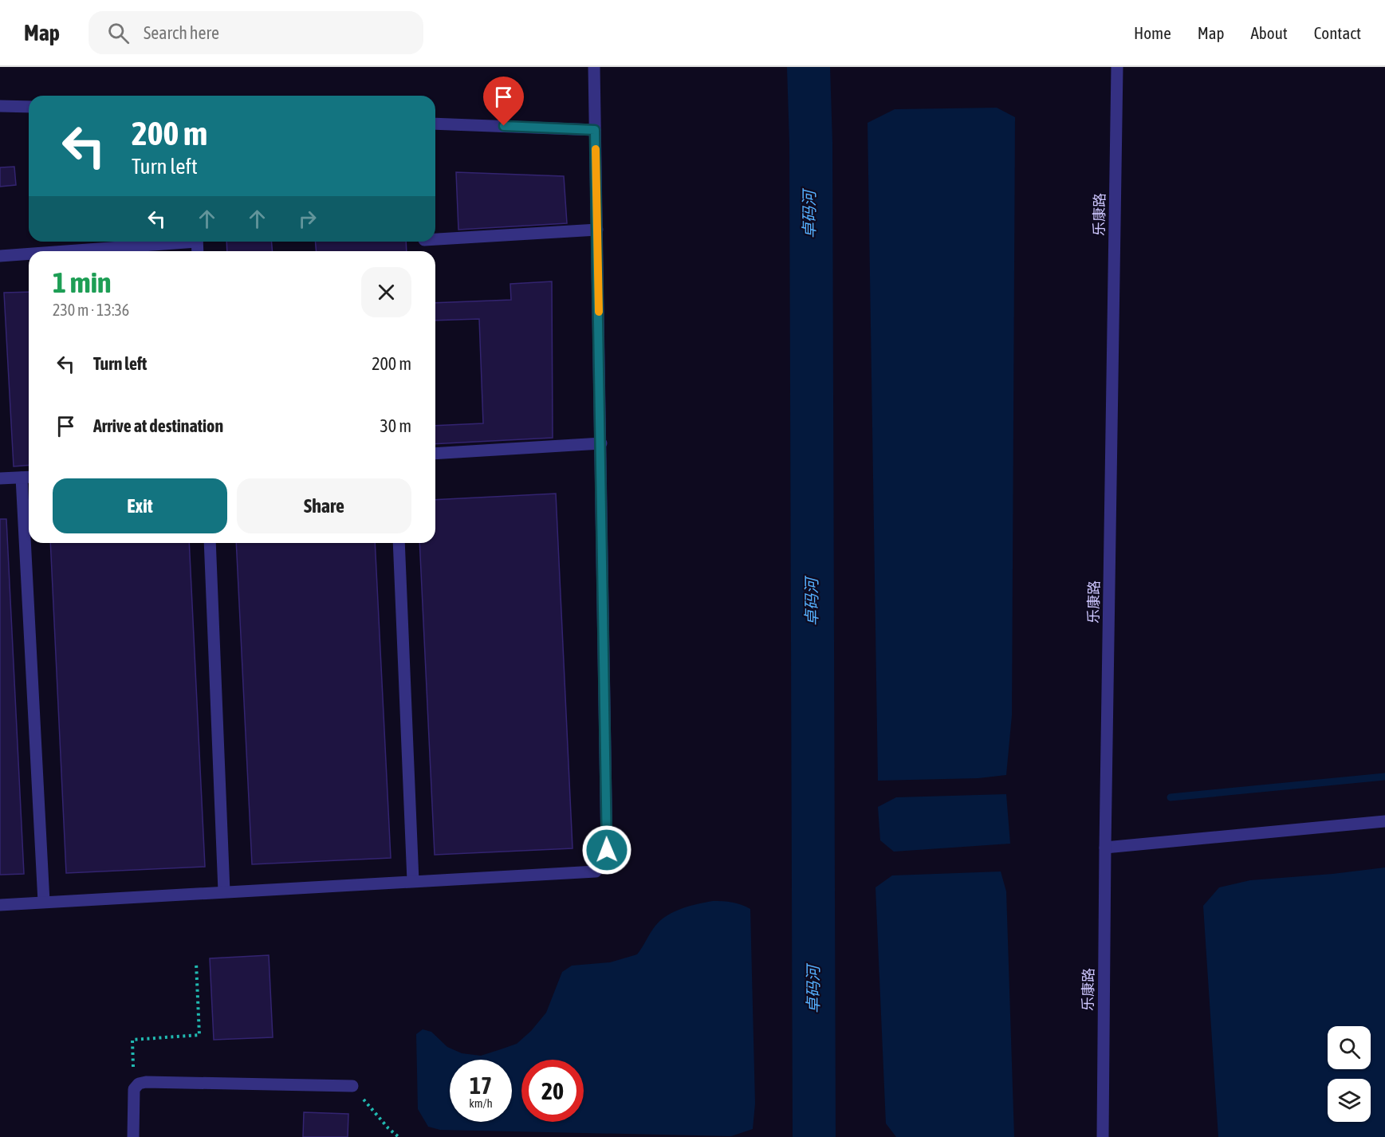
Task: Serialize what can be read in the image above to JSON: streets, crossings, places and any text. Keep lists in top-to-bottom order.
{
  "streets": {
    "street": ["乐康路"]
  },
  "water": ["卓码河"],
  "page": {
    "header": "Map",
    "search": "Search here",
    "nav": [
      "Home",
      "Map",
      "About",
      "Contact"
    ],
    "turn": ["200 m", "Turn left"],
    "heading": ["1 min", "230 m · 13:36"],
    "list": [
      {
        "name": "Turn left",
        "value": "200 m"
      },
      {
        "name": "Arrive at destination",
        "value": "30 m"
      }
    ],
    "buttons": ["Exit", "Share"],
    "speed": "17 km/h",
    "limit": "20"
  }
}
